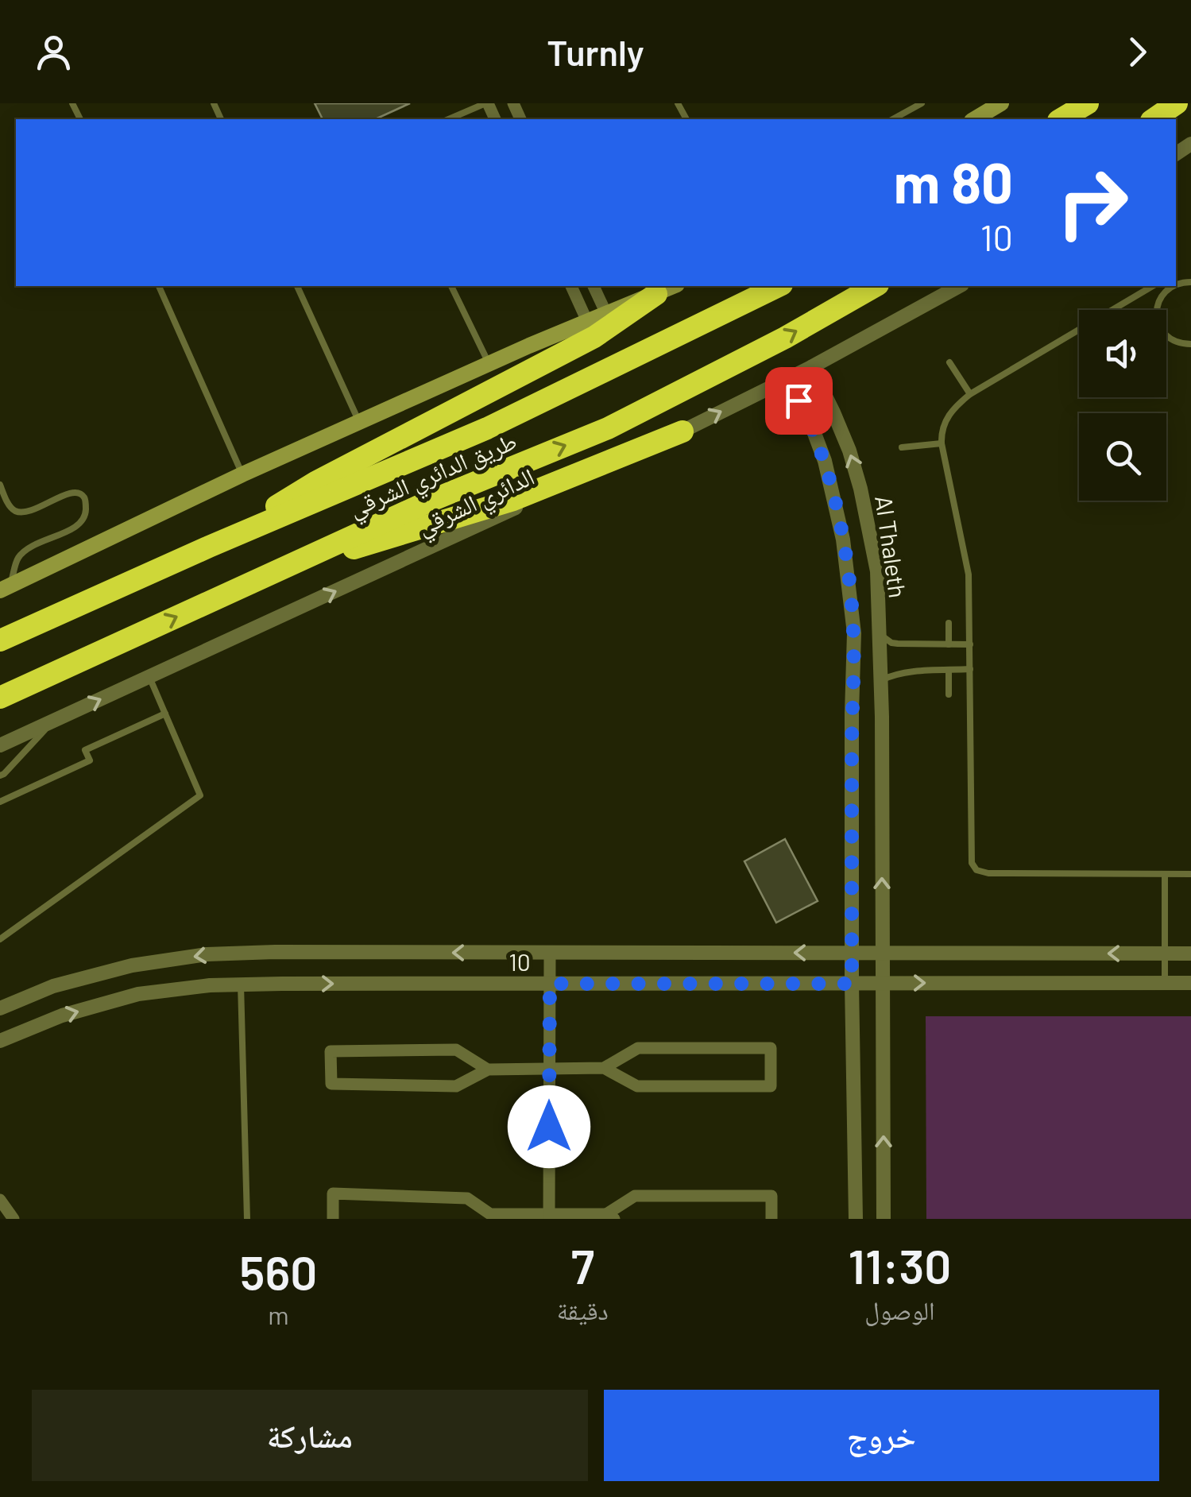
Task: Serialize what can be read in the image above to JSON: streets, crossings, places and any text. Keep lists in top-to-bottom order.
{
  "streets": {
    "highway": ["طريق الدائري الشرقي"],
    "street": ["الدائري الشرقي", "Al Thaleth", "10"]
  },
  "crossings": [
    ["الدائري الشرقي", "Al Thaleth"],
    ["Al Thaleth", "10"]
  ],
  "one_way": ["الدائري الشرقي"],
  "page": {
    "header": "Turnly",
    "turn": ["80 m", "10"],
    "eta": [
      "11:30",
      "الوصول",
      "7",
      "دقيقة",
      "560",
      "m"
    ],
    "buttons": ["خروج", "مشاركة"]
  }
}
